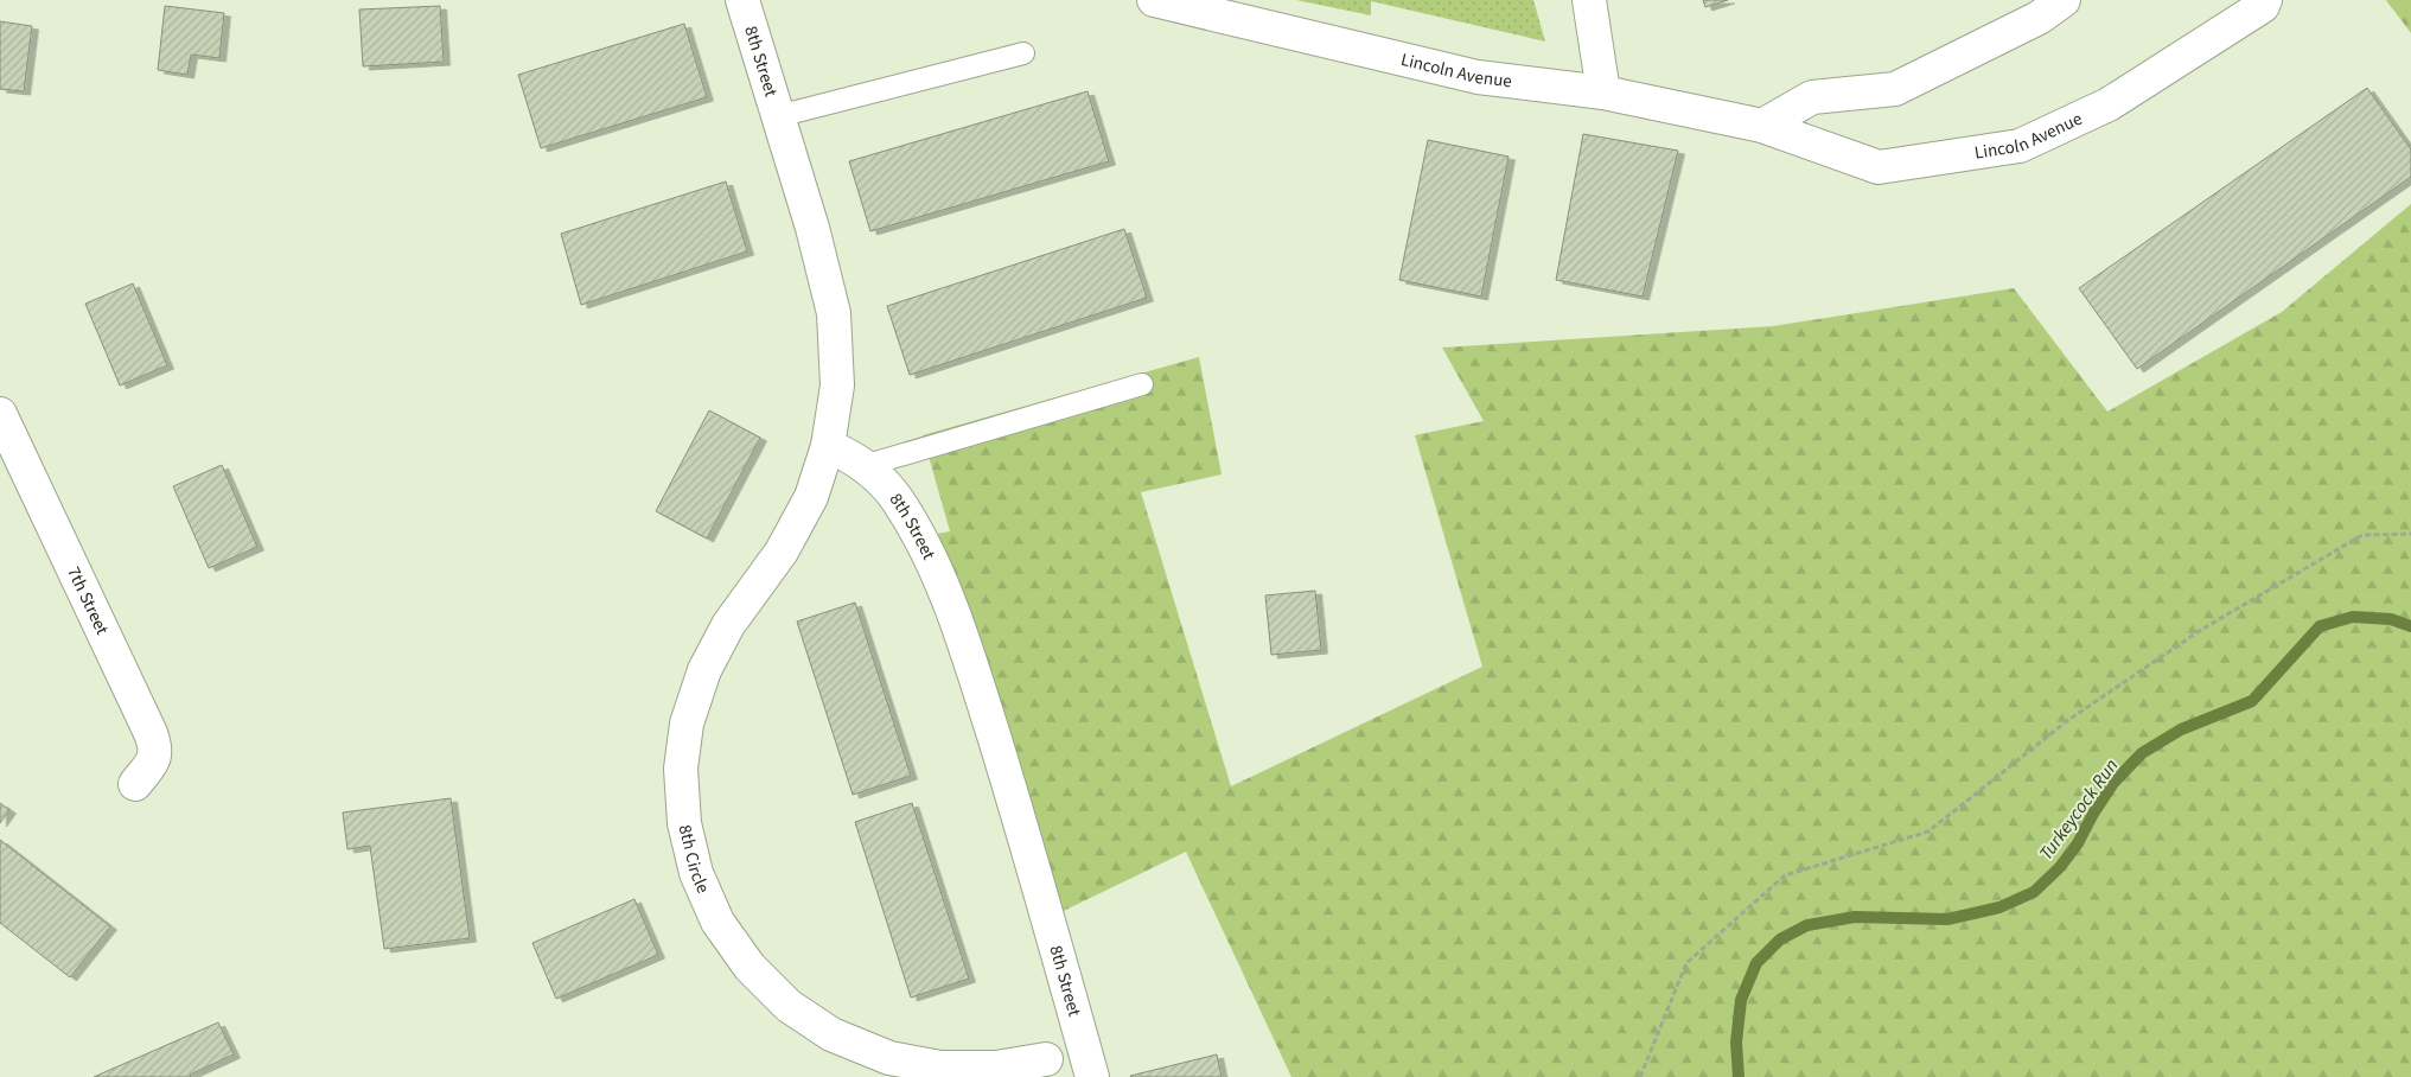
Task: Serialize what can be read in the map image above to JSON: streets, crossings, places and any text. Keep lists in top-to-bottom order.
{
  "streets": {
    "street": [
      "8th Street",
      "Lincoln Avenue",
      "7th Street",
      "8th Circle"
    ]
  },
  "crossings": [
    ["8th Street", "8th Circle"]
  ],
  "water": ["Turkeycock Run"]
}
